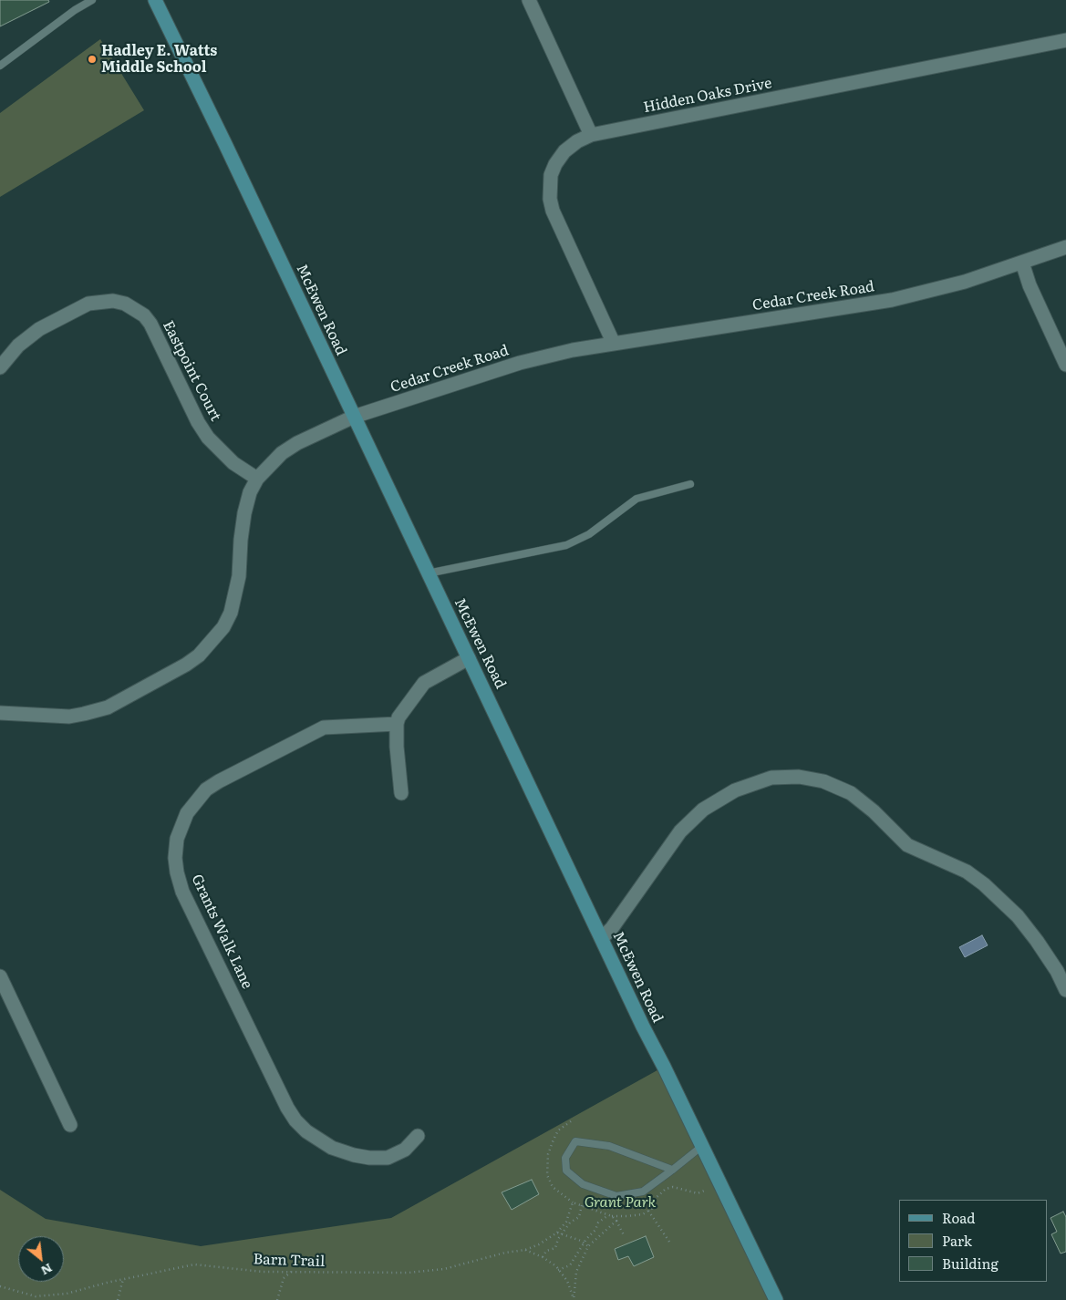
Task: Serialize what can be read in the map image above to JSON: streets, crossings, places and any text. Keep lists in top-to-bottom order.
{
  "streets": {
    "street": [
      "Hidden Oaks Drive",
      "Cedar Creek Road",
      "McEwen Road",
      "Eastpoint Court",
      "Grants Walk Lane"
    ],
    "path": ["Barn Trail"]
  },
  "crossings": [
    ["Hidden Oaks Drive", "Cedar Creek Road"],
    ["Cedar Creek Road", "McEwen Road"],
    ["Cedar Creek Road", "Eastpoint Court"]
  ],
  "parks": ["Grant Park"],
  "places": ["Hadley E. Watts Middle School"],
  "legend": ["Road", "Park", "Building"],
  "north": "bottom right"
}
